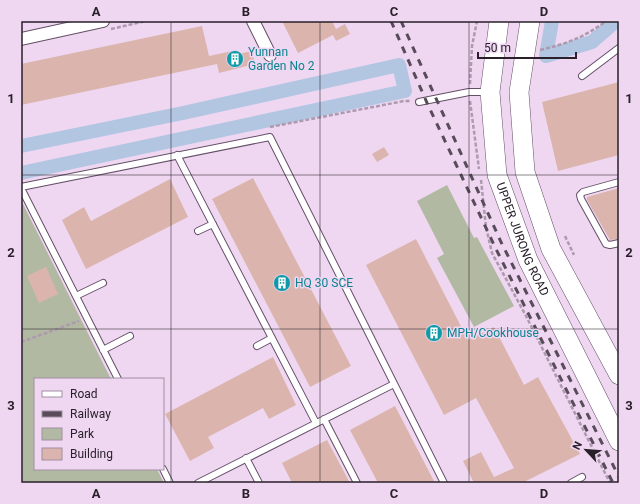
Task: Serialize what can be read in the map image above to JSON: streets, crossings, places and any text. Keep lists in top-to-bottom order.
{
  "streets": {
    "main road": ["UPPER JURONG ROAD"]
  },
  "places": {
    "building": ["Yunnan Garden No 2", "HQ 30 SCE", "MPH/Cookhouse"]
  },
  "legend": [
    "Road",
    "Railway",
    "Park",
    "Building"
  ],
  "scale_bar": "50 m",
  "north": "top left",
  "grid": {
    "columns": [
      "A",
      "B",
      "C",
      "D"
    ],
    "rows": ["1", "2", "3"]
  }
}
